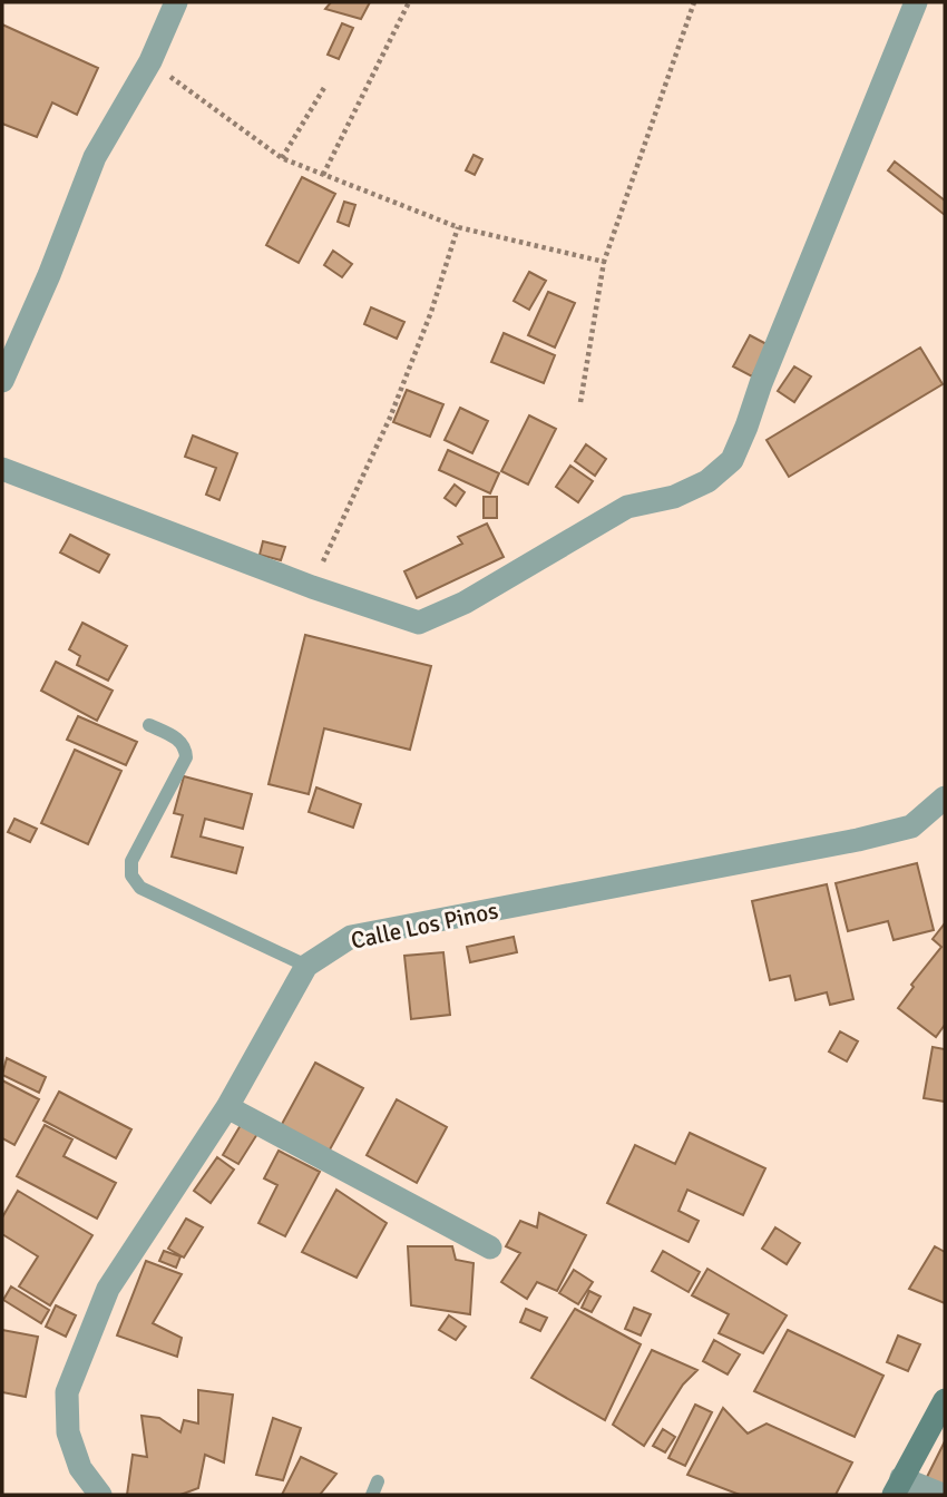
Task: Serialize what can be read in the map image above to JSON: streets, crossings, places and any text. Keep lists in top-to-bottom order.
{
  "streets": {
    "street": ["Calle Los Pinos"]
  }
}
